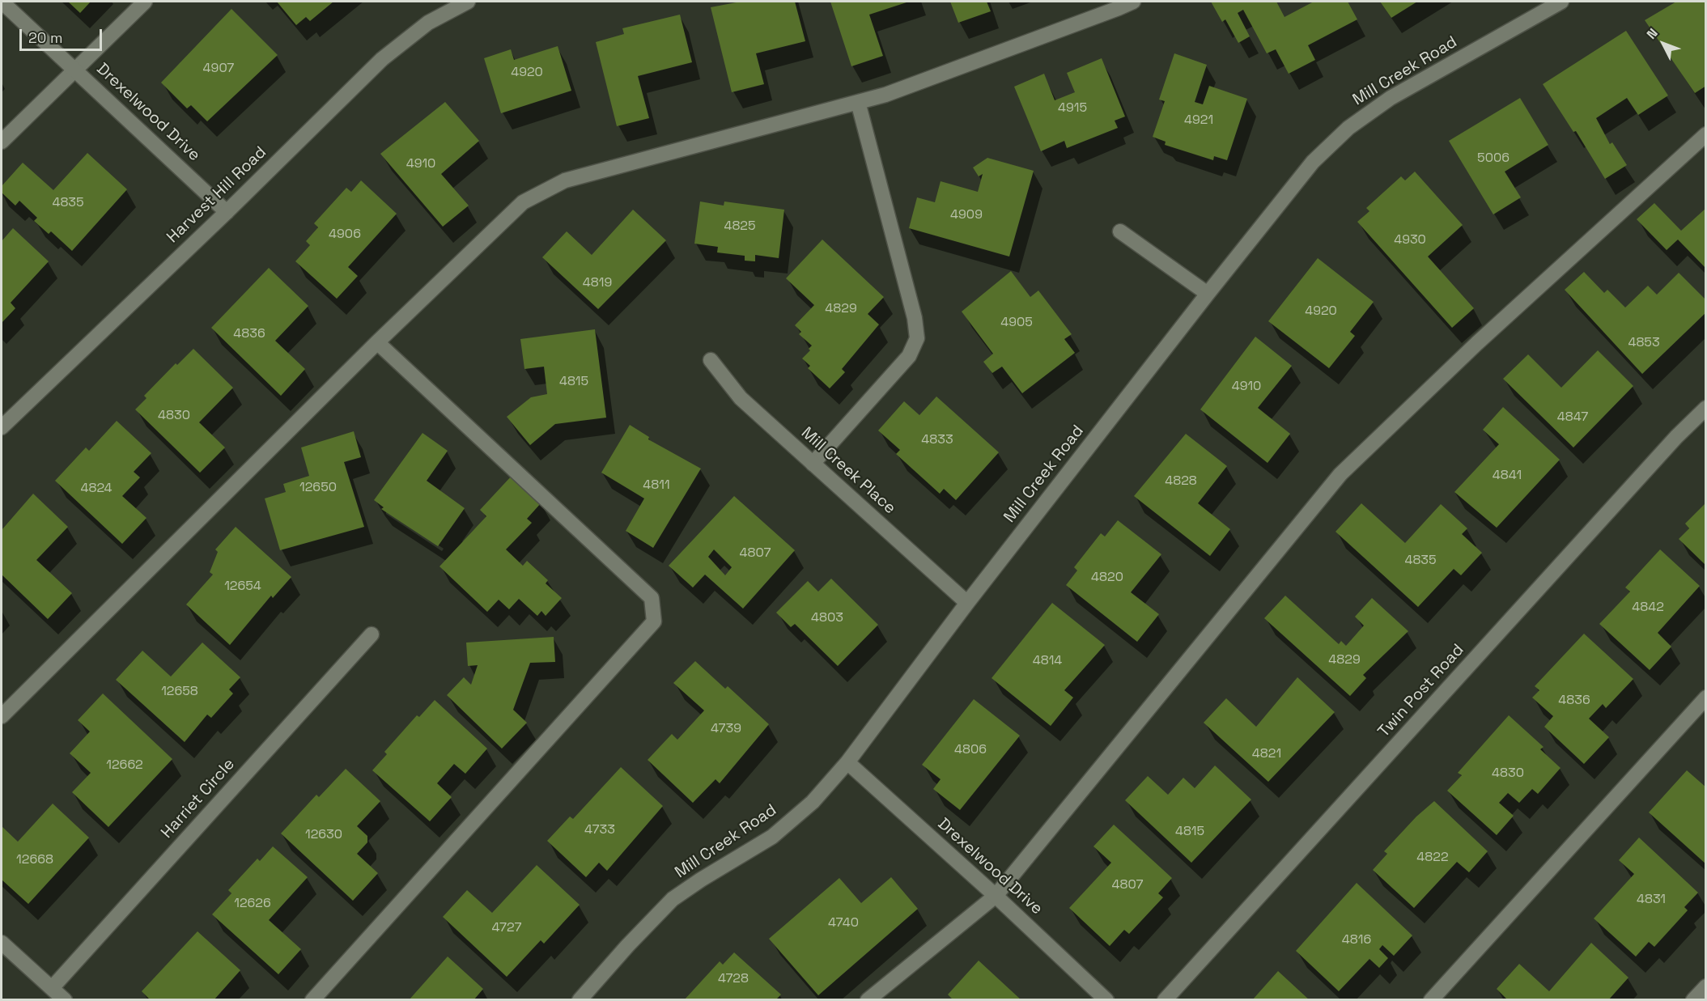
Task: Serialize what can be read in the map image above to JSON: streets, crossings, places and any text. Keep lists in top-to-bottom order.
{
  "streets": {
    "street": [
      "Mill Creek Road",
      "Drexelwood Drive",
      "Harvest Hill Road",
      "Mill Creek Place",
      "Twin Post Road",
      "Harriet Circle"
    ]
  },
  "crossings": [
    ["Mill Creek Road", "Drexelwood Drive"],
    ["Mill Creek Road", "Mill Creek Place"],
    ["Drexelwood Drive", "Harvest Hill Road"]
  ],
  "house_numbers": [
    "4907",
    "4920",
    "4915",
    "4921",
    "5006",
    "4910",
    "4835",
    "4909",
    "4825",
    "4906",
    "4930",
    "4819",
    "4829",
    "4920",
    "4905",
    "4836",
    "4853",
    "4815",
    "4910",
    "4830",
    "4847",
    "4833",
    "4841",
    "4828",
    "4811",
    "12650",
    "4824",
    "4807",
    "4835",
    "4820",
    "12654",
    "4842",
    "4803",
    "4829",
    "4814",
    "12658",
    "4836",
    "4739",
    "4806",
    "4821",
    "12662",
    "4830",
    "4733",
    "4815",
    "12630",
    "4822",
    "12668",
    "4807",
    "4831",
    "12626",
    "4740",
    "4727",
    "4816",
    "4728"
  ],
  "scale_bar": "20 m",
  "north": "top left"
}
